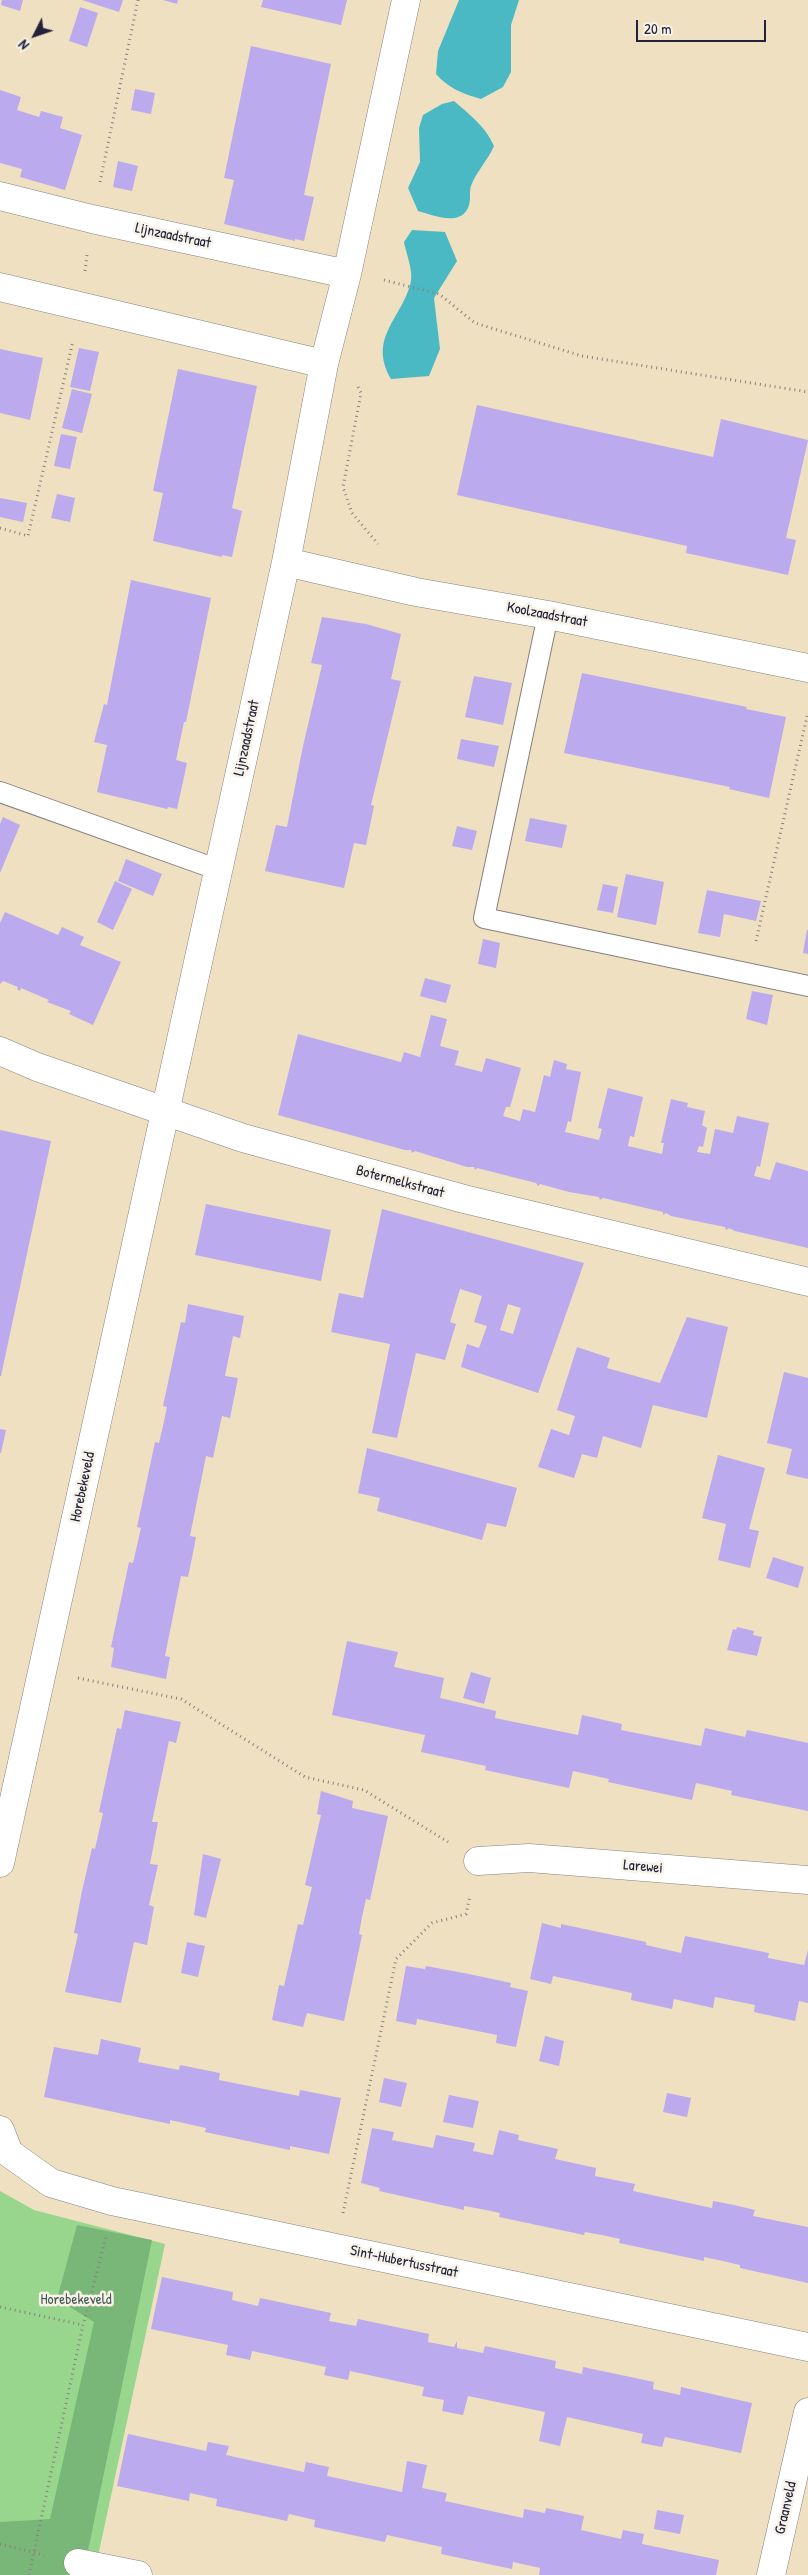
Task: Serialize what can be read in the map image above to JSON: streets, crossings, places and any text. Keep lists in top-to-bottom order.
{
  "streets": {
    "street": [
      "Lijnzaadstraat",
      "Koolzaadstraat",
      "Botermelkstraat",
      "Horebekeveld",
      "Larewei",
      "Sint-Hubertusstraat",
      "Graanveld"
    ]
  },
  "crossings": [
    ["Lijnzaadstraat", "Koolzaadstraat"],
    ["Lijnzaadstraat", "Botermelkstraat"],
    ["Lijnzaadstraat", "Horebekeveld"],
    ["Botermelkstraat", "Horebekeveld"]
  ],
  "parks": ["Horebekeveld"],
  "scale_bar": "20 m",
  "north": "bottom left"
}
